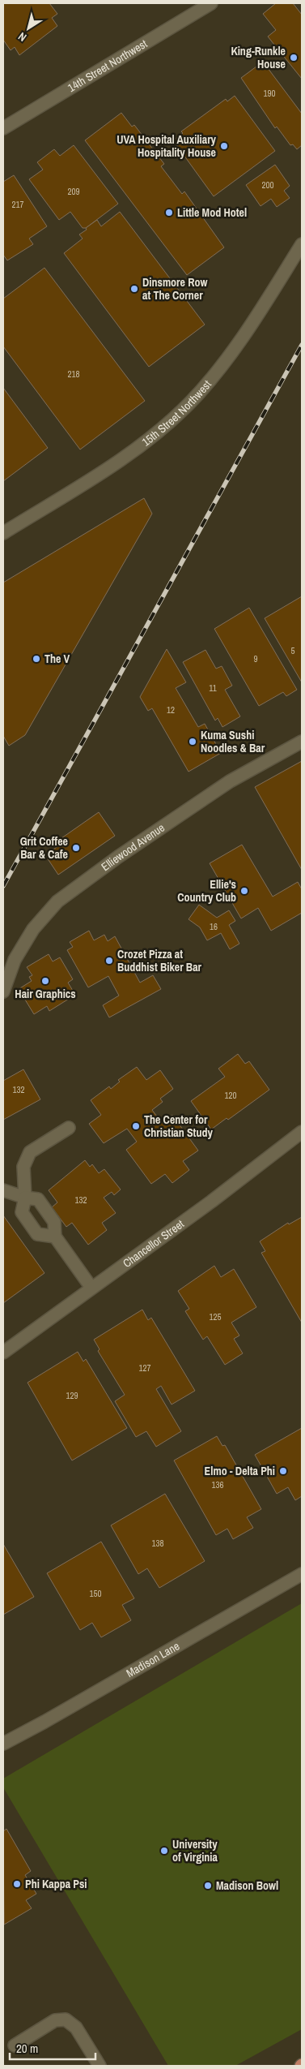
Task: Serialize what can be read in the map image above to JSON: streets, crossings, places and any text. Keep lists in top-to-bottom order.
{
  "streets": {
    "street": [
      "14th Street Northwest",
      "15th Street Northwest",
      "Elliewood Avenue",
      "Chancellor Street",
      "Madison Lane"
    ]
  },
  "places": [
    "King-Runkle House",
    "UVA Hospital Auxiliary Hospitality House",
    "Little Mod Hotel",
    "Dinsmore Row at The Corner",
    "The V",
    "Kuma Sushi Noodles & Bar",
    "Grit Coffee Bar & Cafe",
    "Ellie's Country Club",
    "Crozet Pizza at Buddhist Biker Bar",
    "Hair Graphics",
    "The Center for Christian Study",
    "Elmo - Delta Phi",
    "University of Virginia",
    "Phi Kappa Psi",
    "Madison Bowl"
  ],
  "house_numbers": [
    "190",
    "200",
    "209",
    "217",
    "218",
    "5",
    "9",
    "11",
    "12",
    "16",
    "132",
    "120",
    "132",
    "125",
    "127",
    "129",
    "136",
    "138",
    "150"
  ],
  "scale_bar": "20 m",
  "north": "bottom left"
}
